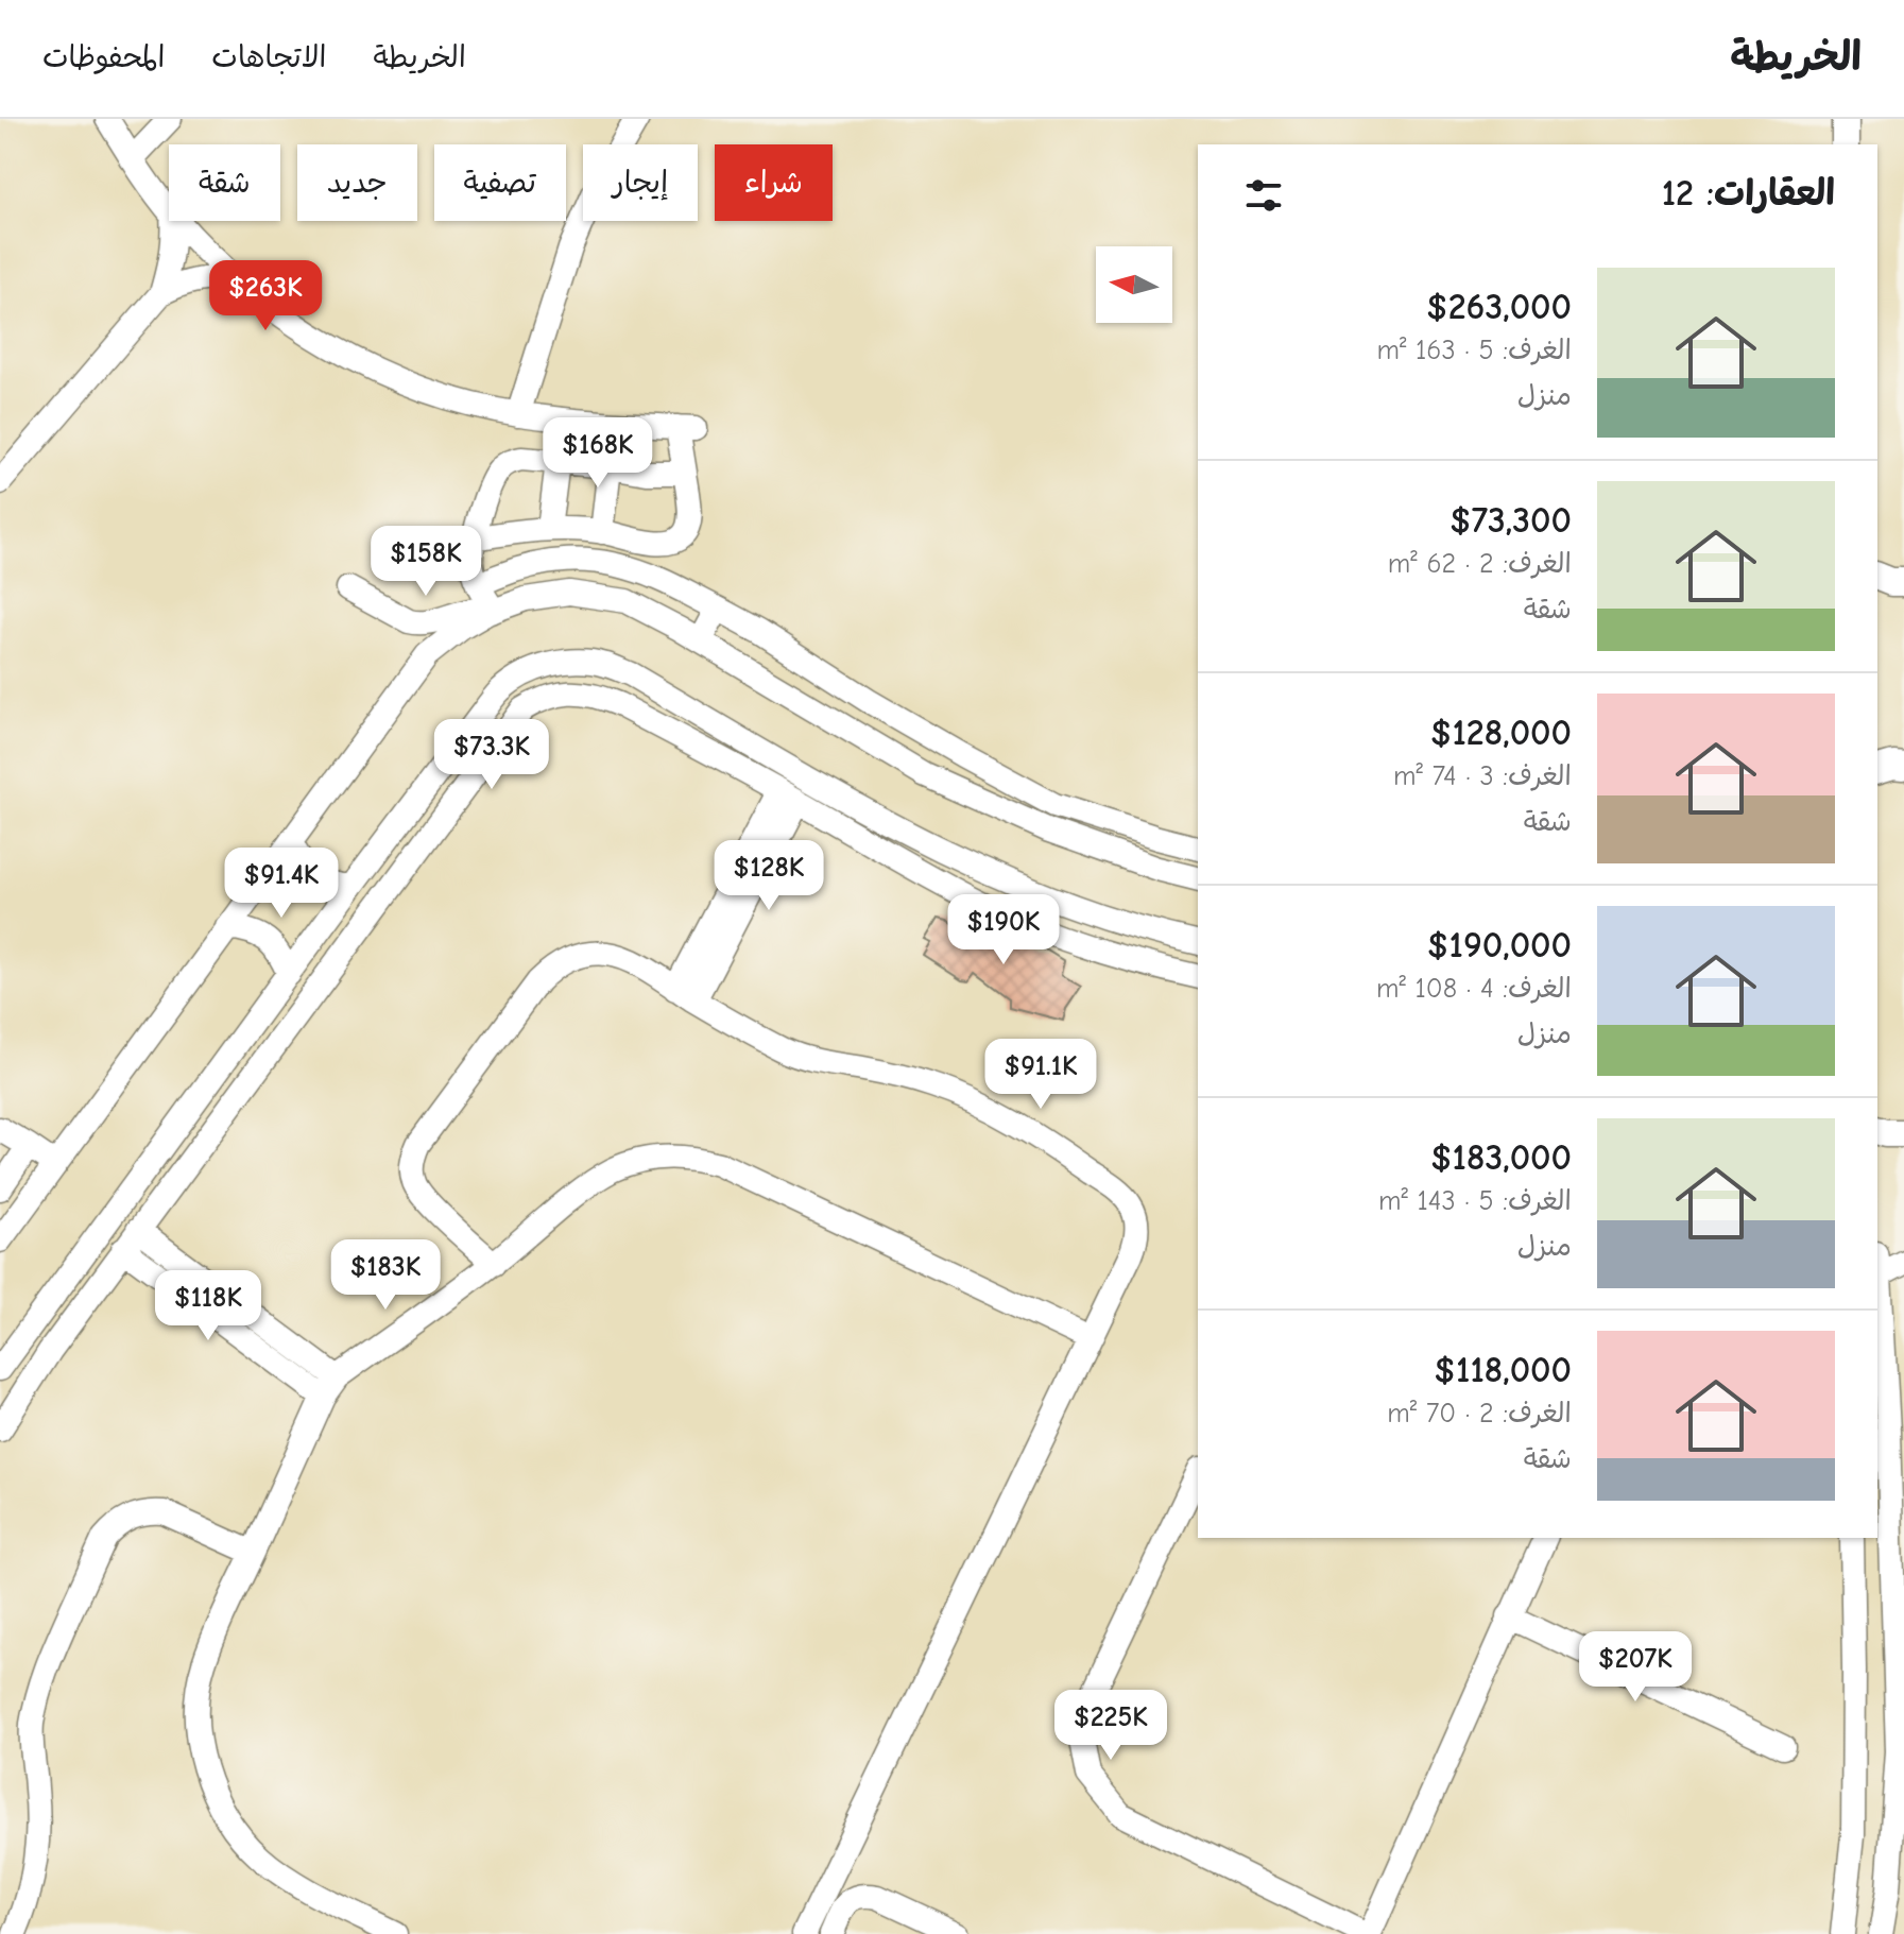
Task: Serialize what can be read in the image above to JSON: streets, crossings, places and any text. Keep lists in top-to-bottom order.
{
  "north": "left",
  "page": {
    "header": "الخريطة",
    "nav": ["الخريطة", "الاتجاهات", "المحفوظات"],
    "chip": [
      "شراء",
      "إيجار",
      "تصفية",
      "جديد",
      "شقة"
    ],
    "heading": "العقارات: 12",
    "list": [
      {
        "name": "$263,000",
        "note": "الغرف: 5 · 163 m² · منزل"
      },
      {
        "name": "$73,300",
        "note": "الغرف: 2 · 62 m² · شقة"
      },
      {
        "name": "$128,000",
        "note": "الغرف: 3 · 74 m² · شقة"
      },
      {
        "name": "$190,000",
        "note": "الغرف: 4 · 108 m² · منزل"
      },
      {
        "name": "$183,000",
        "note": "الغرف: 5 · 143 m² · منزل"
      },
      {
        "name": "$118,000",
        "note": "الغرف: 2 · 70 m² · شقة"
      }
    ],
    "price": [
      "$263K",
      "$168K",
      "$158K",
      "$73.3K",
      "$128K",
      "$91.4K",
      "$190K",
      "$91.1K",
      "$183K",
      "$118K",
      "$207K",
      "$225K"
    ]
  }
}
